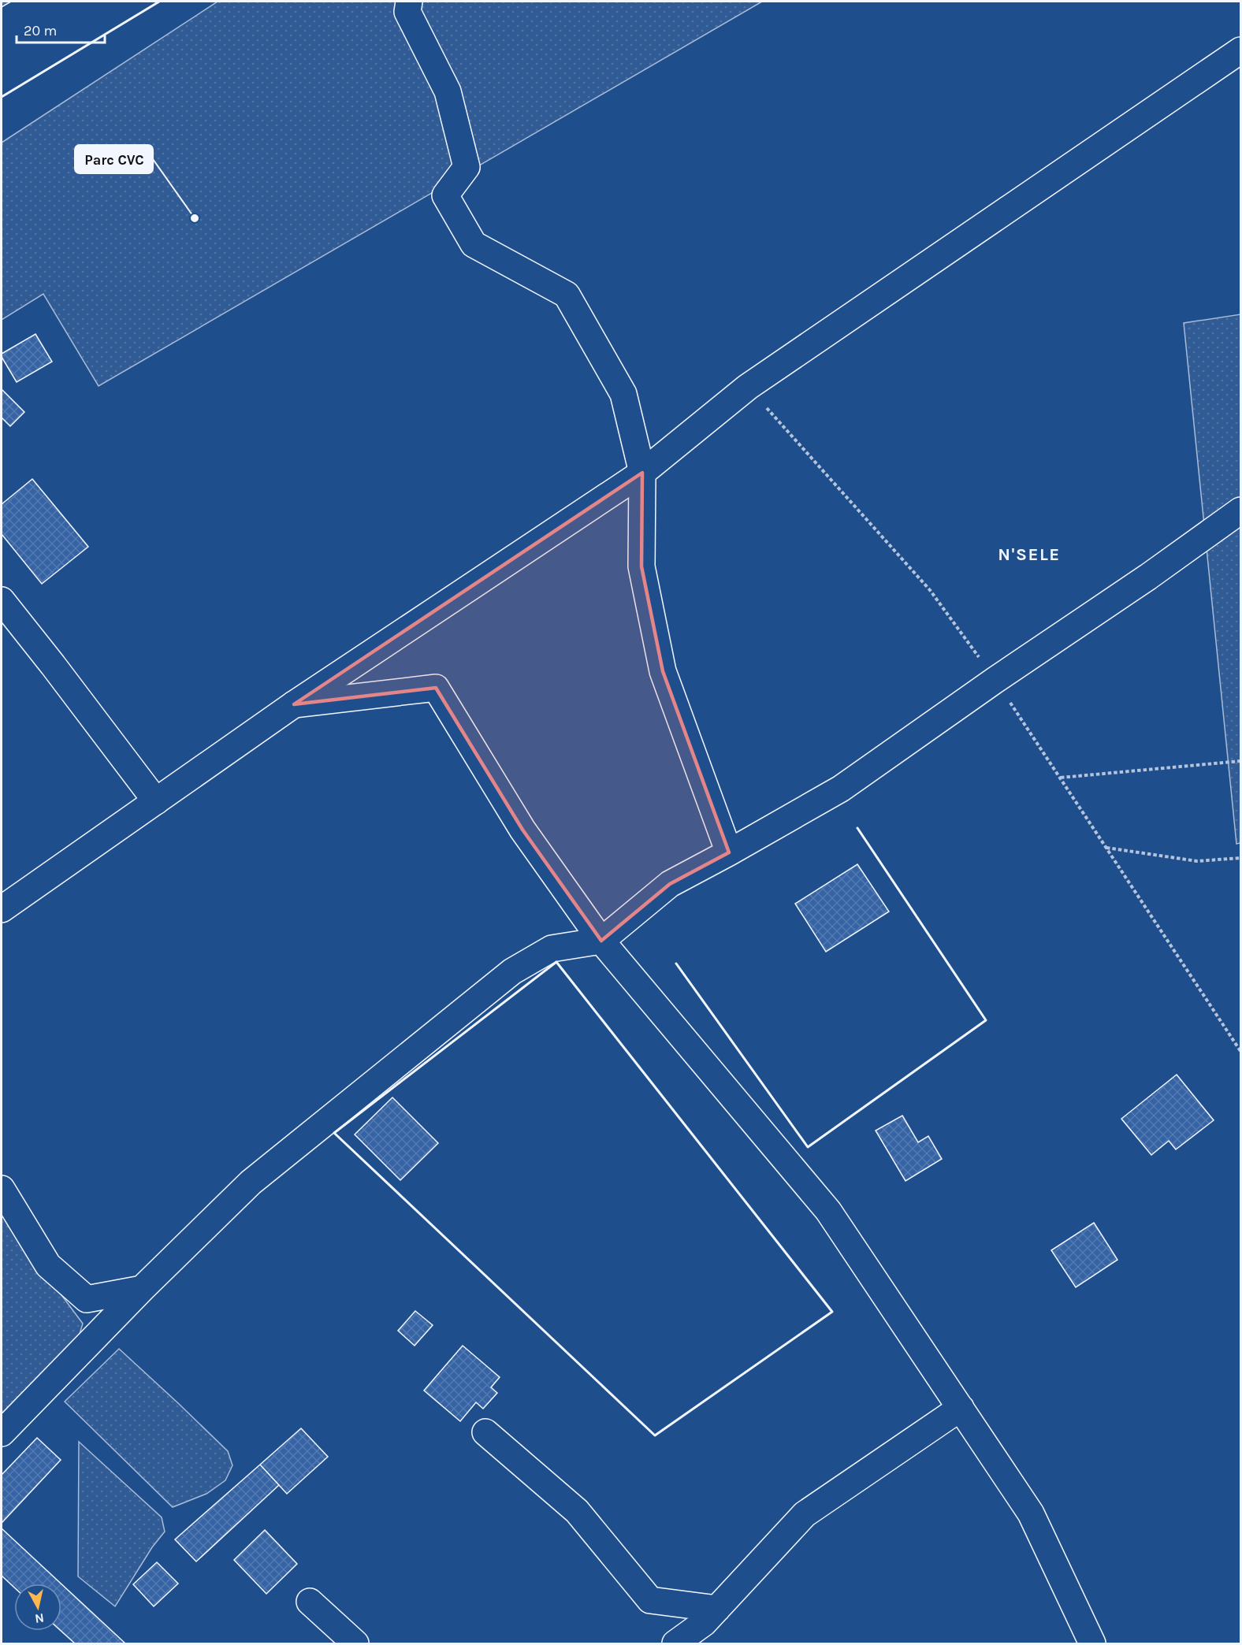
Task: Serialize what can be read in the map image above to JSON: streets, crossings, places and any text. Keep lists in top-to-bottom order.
{
  "districts": ["N'SELE"],
  "places": ["Parc CVC"],
  "scale_bar": "20 m",
  "north": "bottom"
}
